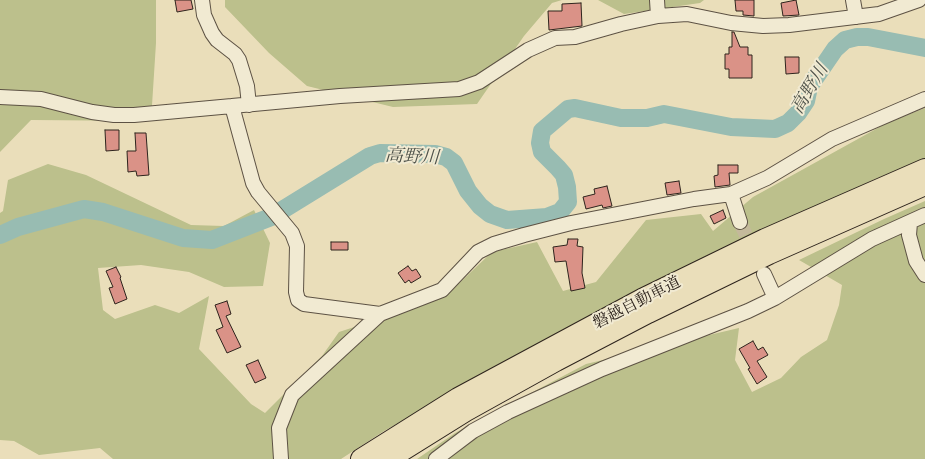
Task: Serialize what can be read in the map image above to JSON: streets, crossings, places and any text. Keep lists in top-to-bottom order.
{
  "streets": {
    "highway": ["磐越自動車道"]
  },
  "water": ["高野川"]
}
